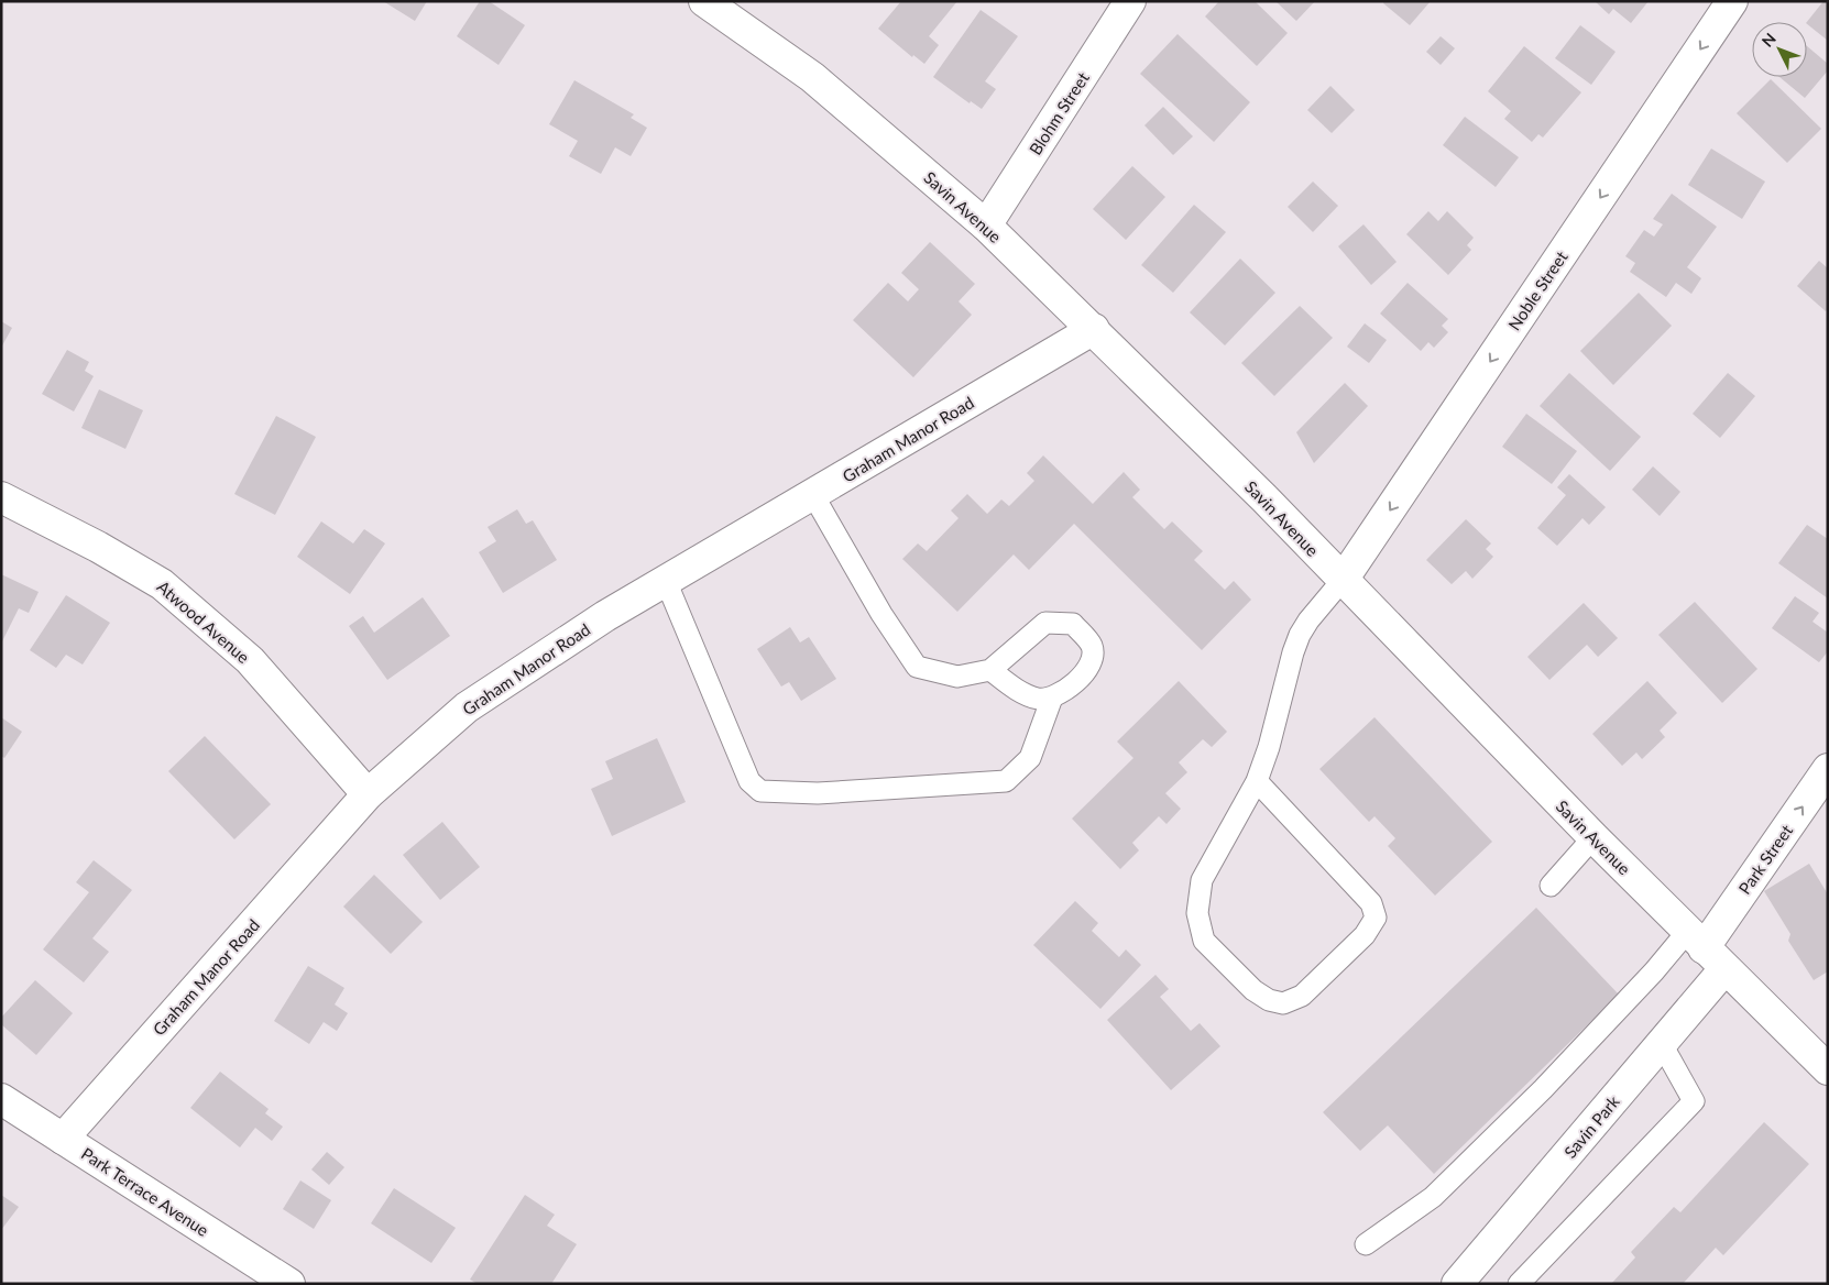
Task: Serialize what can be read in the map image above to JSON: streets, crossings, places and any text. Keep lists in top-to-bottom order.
{
  "streets": {
    "street": [
      "Blohm Street",
      "Savin Avenue",
      "Noble Street",
      "Graham Manor Road",
      "Atwood Avenue",
      "Park Street",
      "Savin Park",
      "Park Terrace Avenue"
    ]
  },
  "crossings": [
    ["Blohm Street", "Savin Avenue"],
    ["Savin Avenue", "Noble Street"],
    ["Savin Avenue", "Graham Manor Road"],
    ["Savin Avenue", "Park Street"],
    ["Savin Avenue", "Savin Park"],
    ["Graham Manor Road", "Atwood Avenue"],
    ["Graham Manor Road", "Park Terrace Avenue"]
  ],
  "one_way": ["Noble Street", "Park Street"],
  "north": "top left"
}
